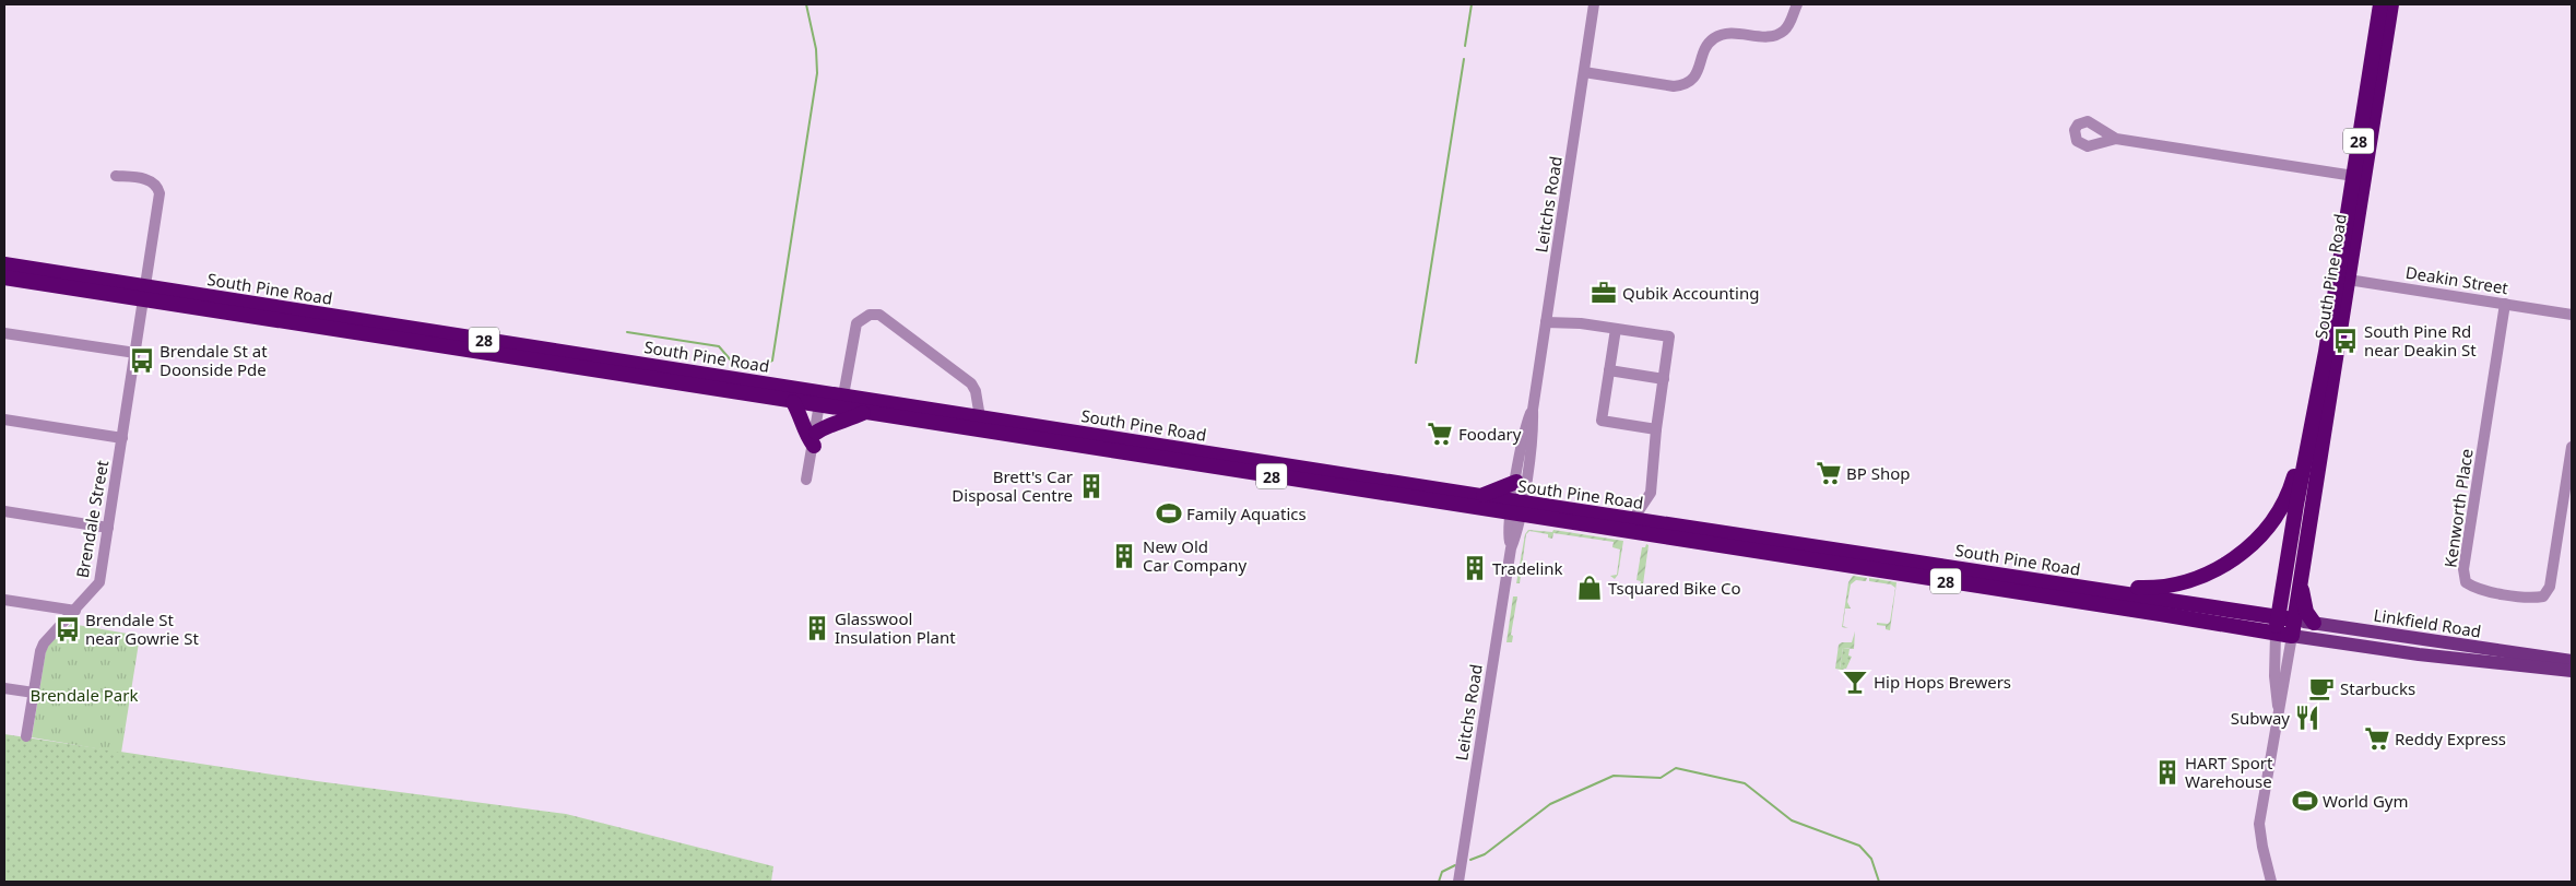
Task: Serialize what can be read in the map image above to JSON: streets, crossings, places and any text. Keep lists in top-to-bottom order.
{
  "streets": {
    "highway": ["28", "South Pine Road", "Linkfield Road"],
    "street": [
      "Leitchs Road",
      "Deakin Street",
      "Kenworth Place",
      "Brendale Street"
    ]
  },
  "crossings": [
    ["28", "South Pine Road"],
    ["Leitchs Road", "South Pine Road"],
    ["South Pine Road", "Deakin Street"],
    ["South Pine Road", "Brendale Street"],
    ["South Pine Road", "Linkfield Road"],
    ["Deakin Street", "Kenworth Place"]
  ],
  "parks": ["Brendale Park"],
  "places": {
    "office": ["Qubik Accounting"],
    "bus stop": ["South Pine Rd near Deakin St", "Brendale St at Doonside Pde", "Brendale St near Gowrie St"],
    "supermarket": ["Foodary", "BP Shop", "Reddy Express"],
    "building": [
      "Brett's Car Disposal Centre",
      "New Old Car Company",
      "Tradelink",
      "Glasswool Insulation Plant",
      "HART Sport Warehouse"
    ],
    "sports": ["Family Aquatics", "World Gym"],
    "shop": ["Tsquared Bike Co"],
    "bar": ["Hip Hops Brewers"],
    "cafe": ["Starbucks"],
    "restaurant": ["Subway"]
  }
}
